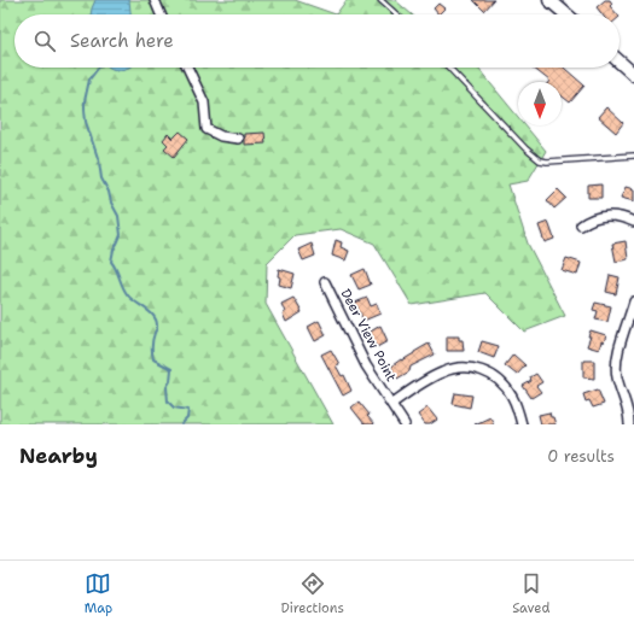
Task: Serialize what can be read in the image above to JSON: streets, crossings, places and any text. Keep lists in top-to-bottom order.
{
  "streets": {
    "street": ["Deer View Point"]
  },
  "north": "bottom",
  "page": {
    "search": "Search here",
    "heading": ["Nearby", "0 results"],
    "nav": ["Map", "Directions", "Saved"]
  }
}
